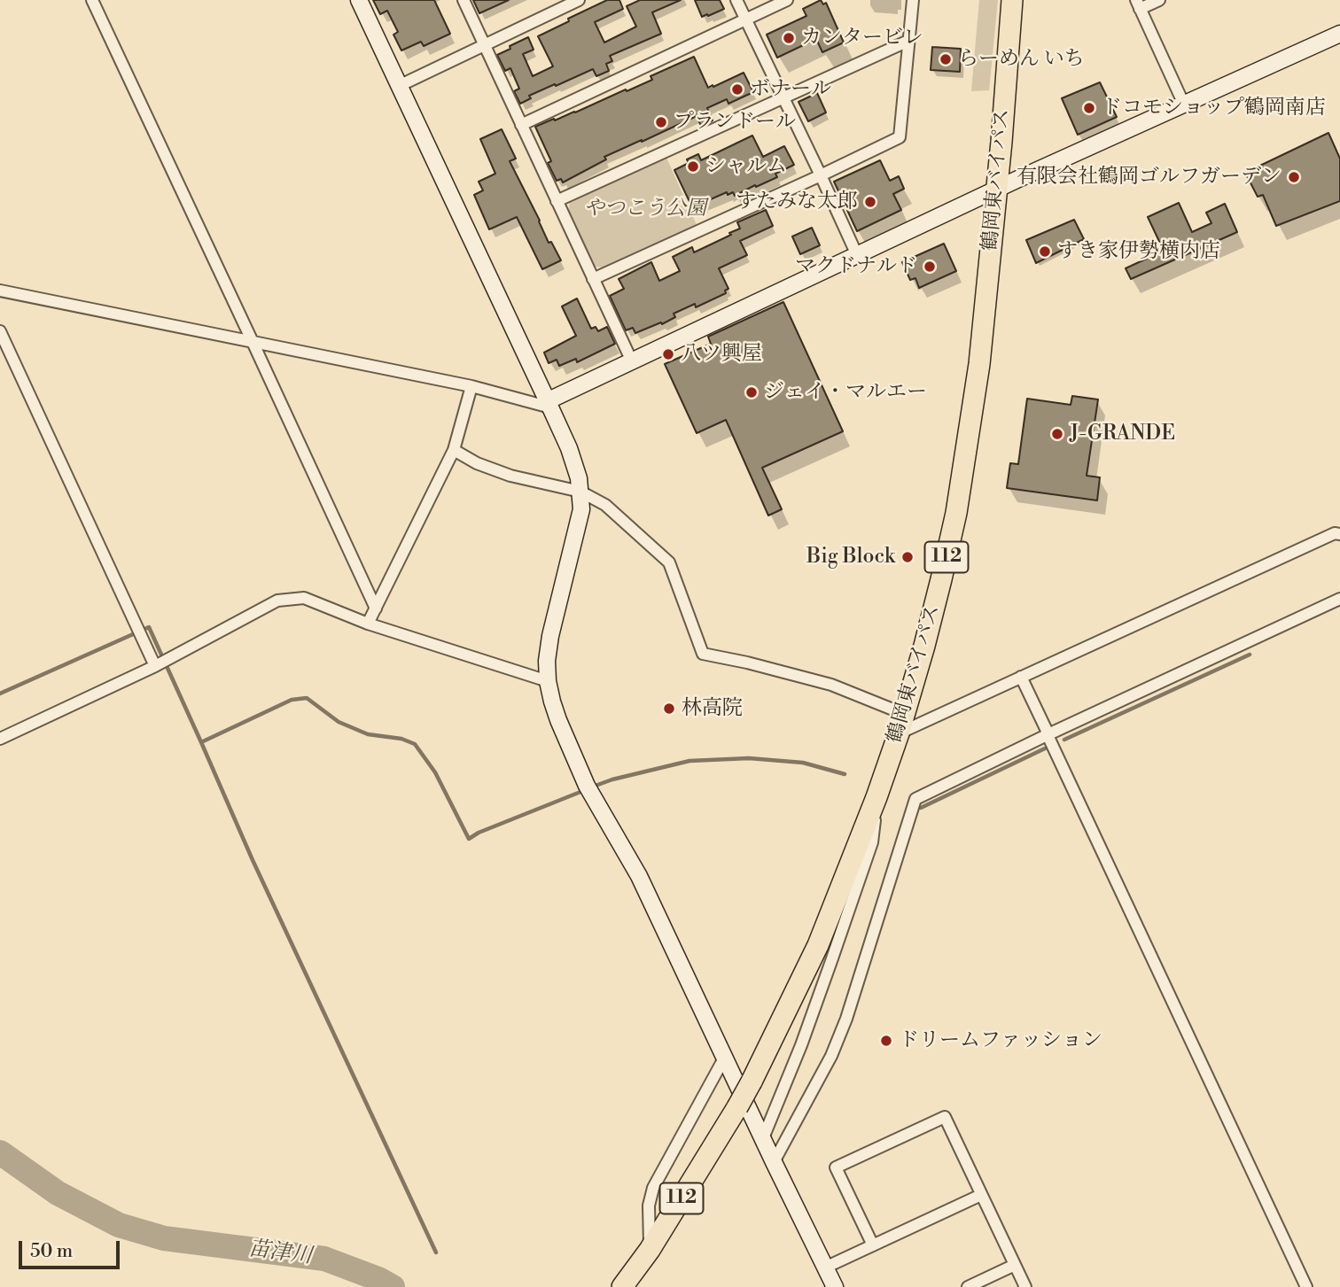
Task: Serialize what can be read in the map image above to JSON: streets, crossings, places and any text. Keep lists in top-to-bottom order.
{
  "streets": {
    "highway": ["鶴岡東バイパス", "112"]
  },
  "water": ["苗津川"],
  "parks": ["やつこう公園"],
  "places": [
    "カンタービレ",
    "らーめん いち",
    "ボナール",
    "ドコモショップ鶴岡南店",
    "プランドール",
    "シャルム",
    "有限会社鶴岡ゴルフガーデン",
    "すたみな太郎",
    "すき家伊勢横内店",
    "マクドナルド",
    "八ツ興屋",
    "ジェイ・マルエー",
    "J-GRANDE",
    "Big Block",
    "林高院",
    "ドリームファッション"
  ],
  "scale_bar": "50 m"
}
